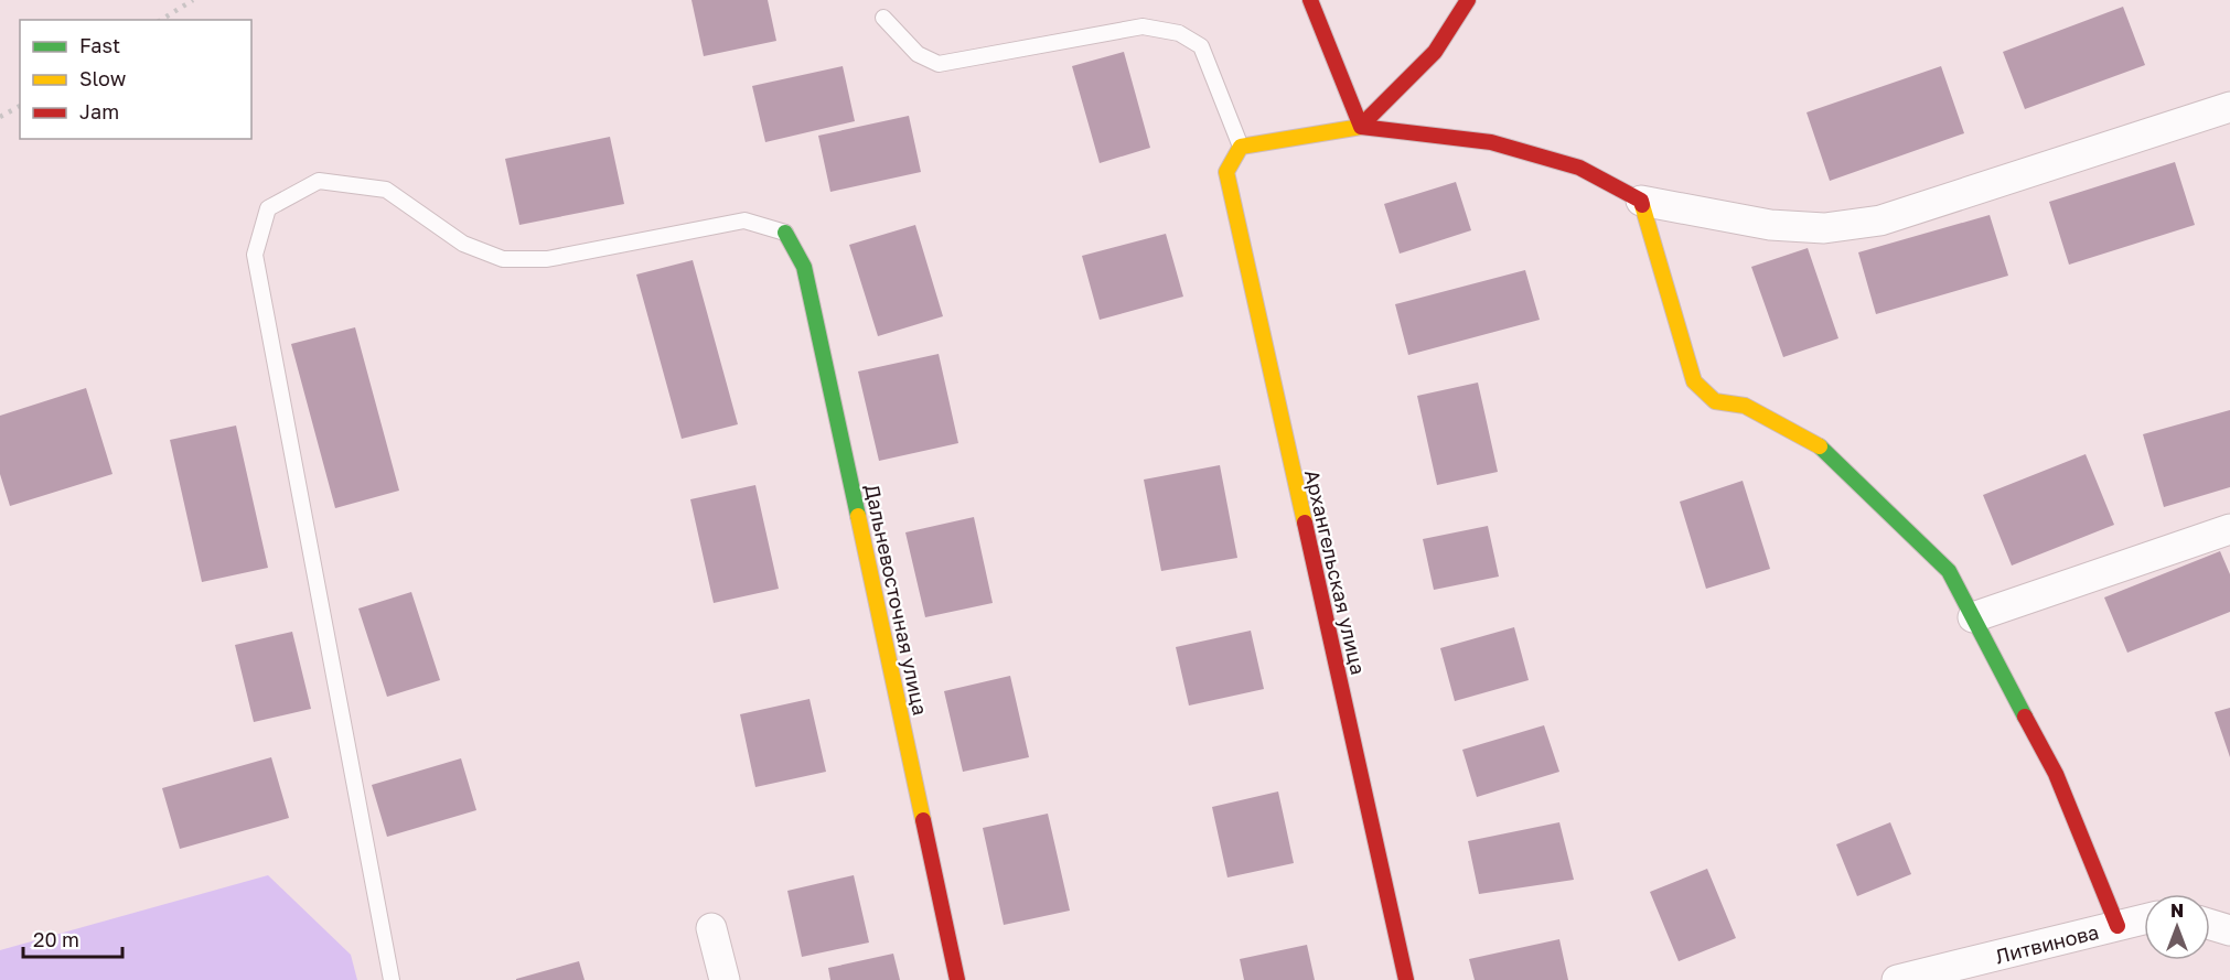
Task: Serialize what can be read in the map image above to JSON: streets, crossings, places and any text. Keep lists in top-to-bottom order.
{
  "streets": {
    "street": ["Архангельская улица", "Дальневосточная улица", "Литвинова"]
  },
  "legend": ["Fast", "Slow", "Jam"],
  "scale_bar": "20 m",
  "north": "top"
}
